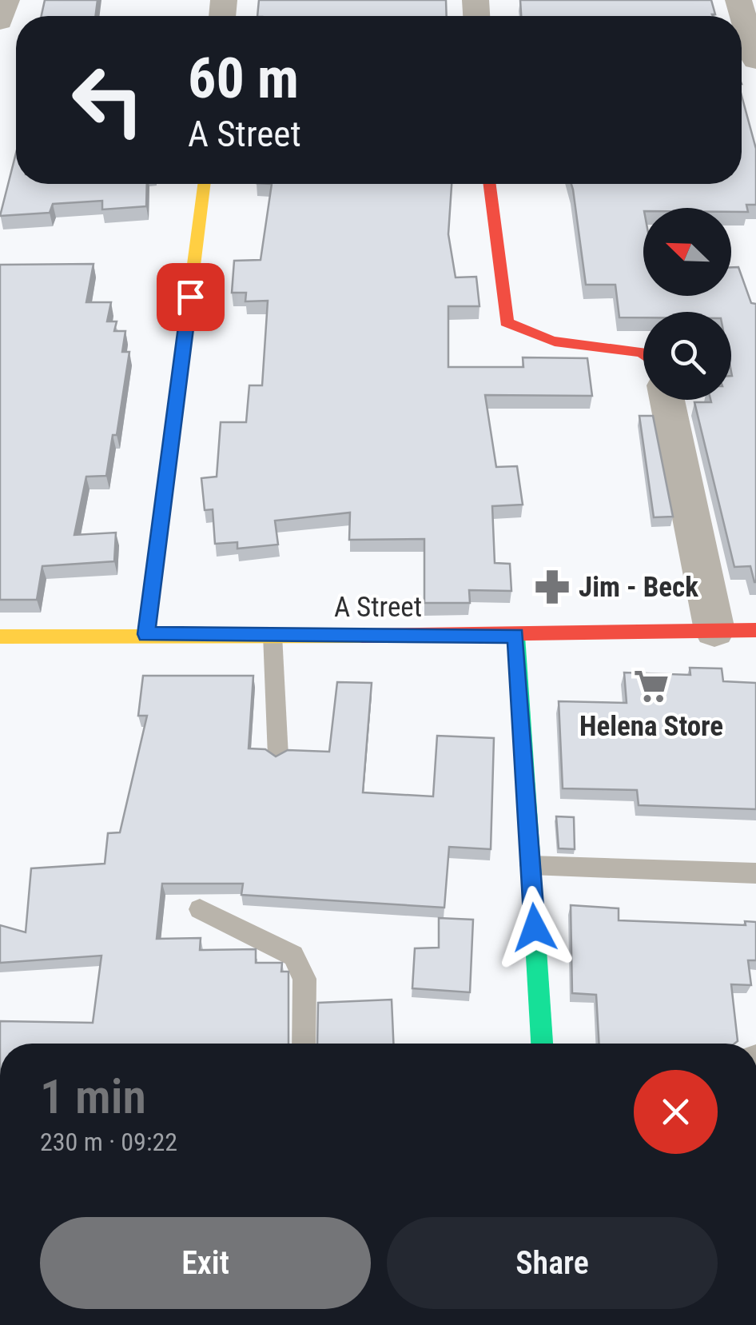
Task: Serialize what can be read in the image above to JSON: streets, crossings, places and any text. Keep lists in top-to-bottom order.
{
  "streets": {
    "street": ["A Street"]
  },
  "places": {
    "pharmacy": ["Jim - Beck"],
    "supermarket": ["Helena Store"]
  },
  "north": "top left",
  "page": {
    "turn": ["60 m", "A Street"],
    "heading": ["1 min", "230 m · 09:22"],
    "buttons": ["Exit", "Share"]
  }
}
